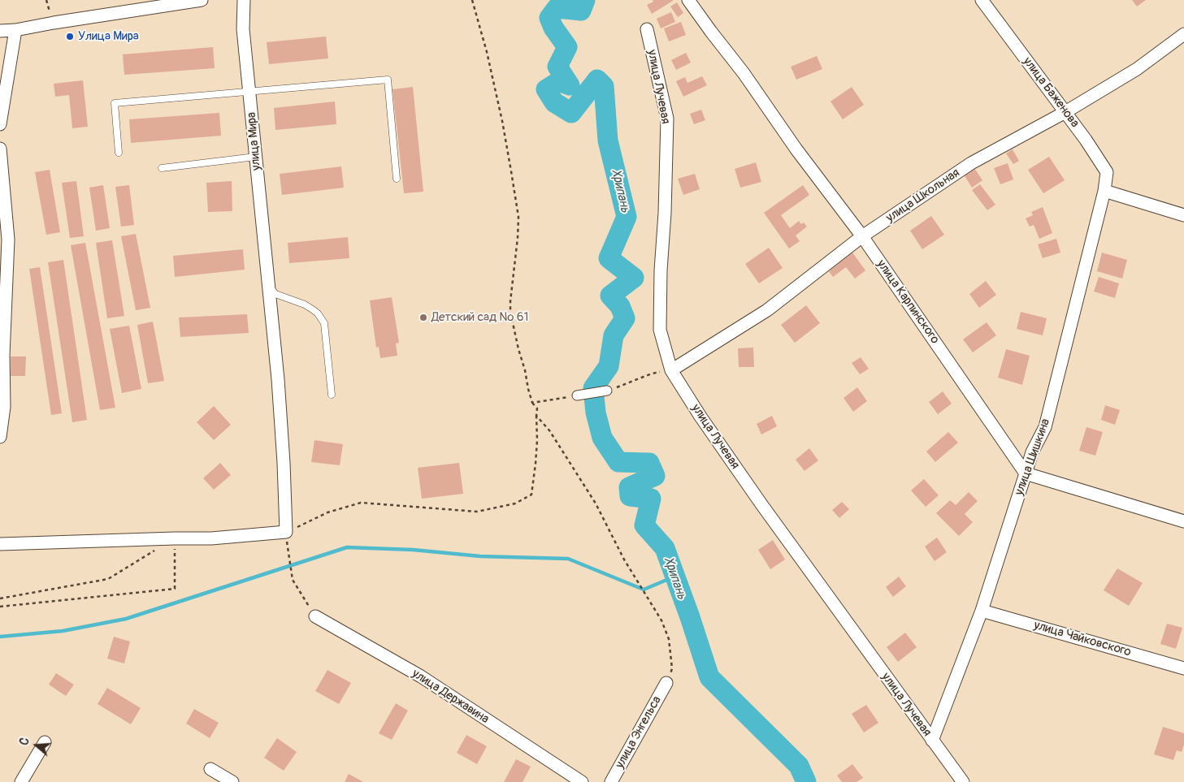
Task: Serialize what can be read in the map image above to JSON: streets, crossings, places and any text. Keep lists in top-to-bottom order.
{
  "streets": {
    "street": [
      "улица Лучевая",
      "улица Баженова",
      "улица Мира",
      "улица Школьная",
      "улица Карпинского",
      "улица Шишкина",
      "улица Чайковского",
      "улица Державина",
      "улица Энгельса"
    ]
  },
  "crossings": [
    ["улица Лучевая", "улица Школьная"],
    ["улица Лучевая", "улица Шишкина"],
    ["улица Баженова", "улица Школьная"],
    ["улица Баженова", "улица Шишкина"],
    ["улица Школьная", "улица Карпинского"],
    ["улица Карпинского", "улица Шишкина"],
    ["улица Шишкина", "улица Чайковского"]
  ],
  "water": ["Хрипань"],
  "places": ["Улица Мира", "Детский сад № 61"],
  "north": "left"
}
